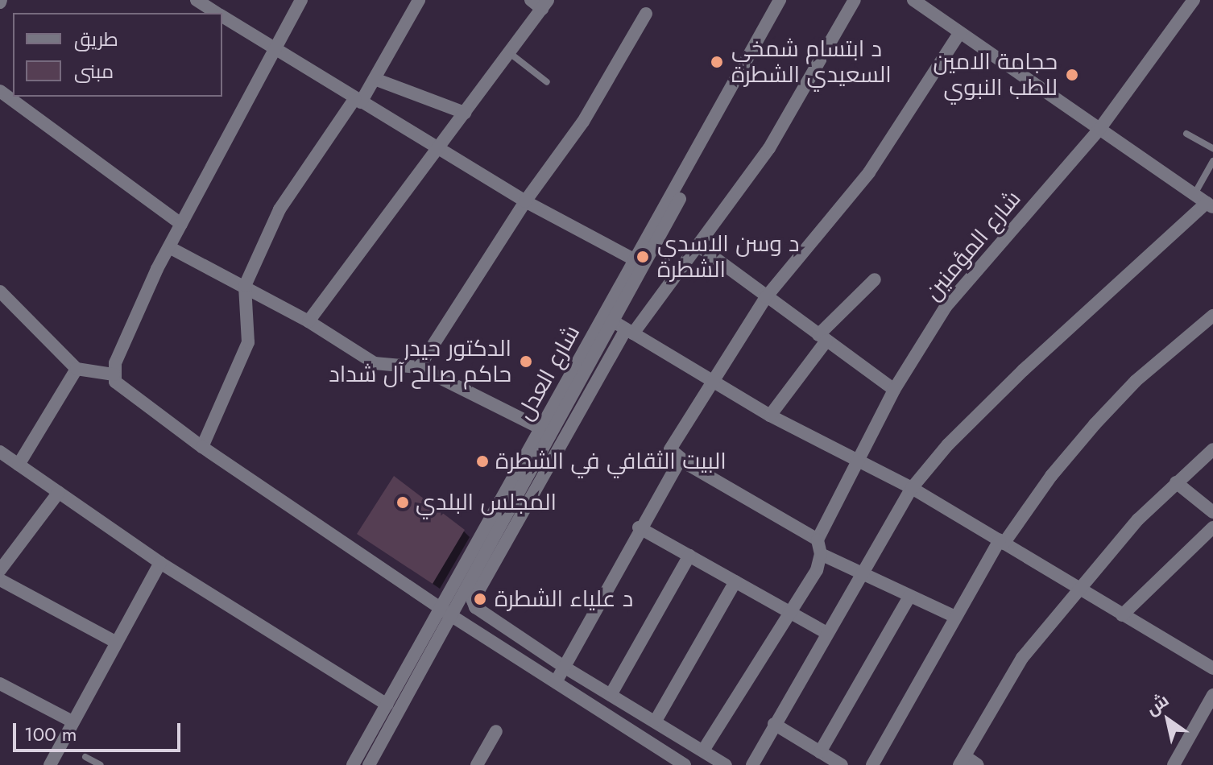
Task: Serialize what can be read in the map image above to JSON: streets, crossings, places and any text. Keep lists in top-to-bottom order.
{
  "streets": {
    "street": ["شارع المؤمنين", "شارع العدل"]
  },
  "places": [
    "د ابتسام شمخي السعيدي الشطرة",
    "حجامة الامين للطب النبوي",
    "د وسن الاسدي الشطرة",
    "الدكتور حيدر حاكم صالح آل شداد",
    "البيت الثقافي في الشطرة",
    "المجلس البلدي",
    "د علياء الشطرة"
  ],
  "legend": ["طريق", "مبنى"],
  "scale_bar": "100 m",
  "north": "top left"
}
